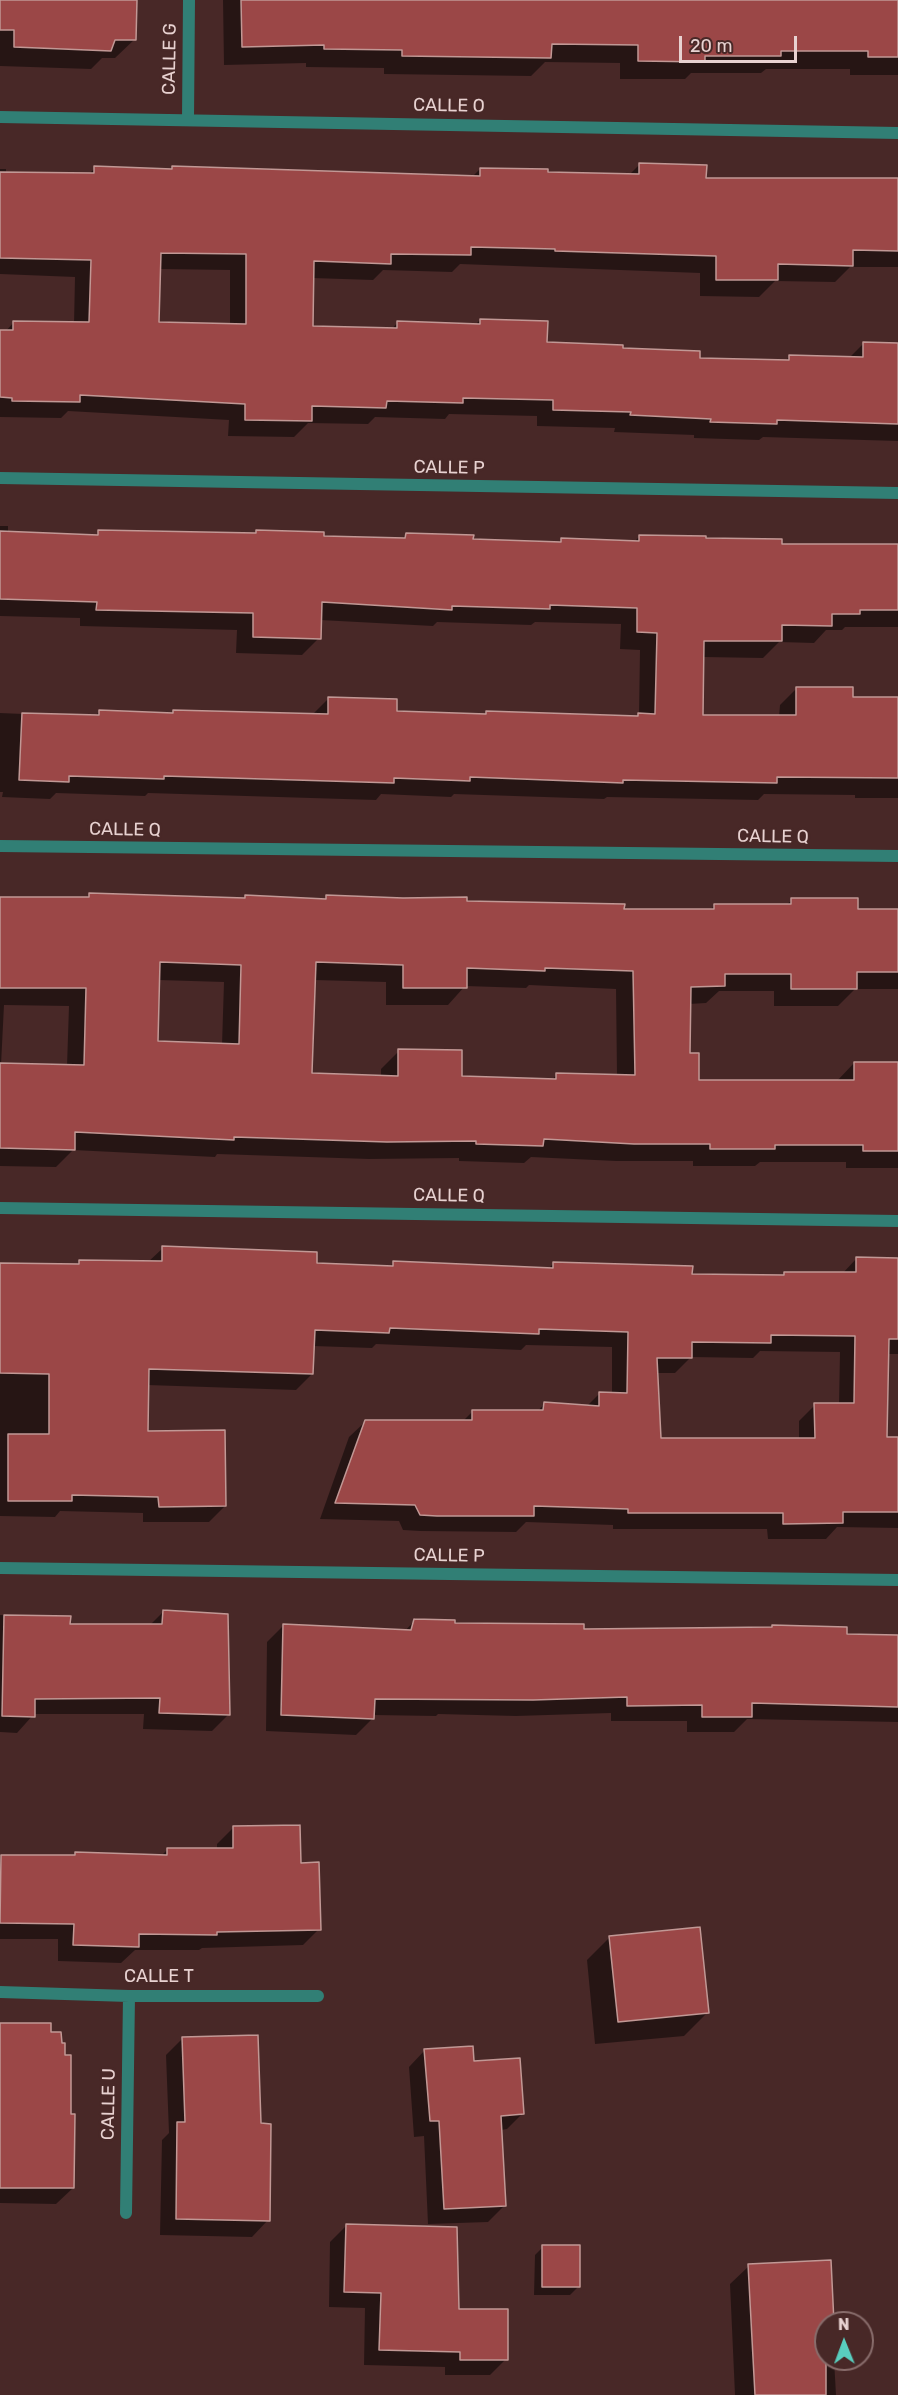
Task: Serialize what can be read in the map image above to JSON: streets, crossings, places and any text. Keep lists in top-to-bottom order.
{
  "streets": {
    "street": [
      "CALLE G",
      "CALLE O",
      "CALLE P",
      "CALLE Q",
      "CALLE T",
      "CALLE U"
    ]
  },
  "crossings": [
    ["CALLE G", "CALLE O"],
    ["CALLE T", "CALLE U"]
  ],
  "scale_bar": "20 m",
  "north": "top"
}
